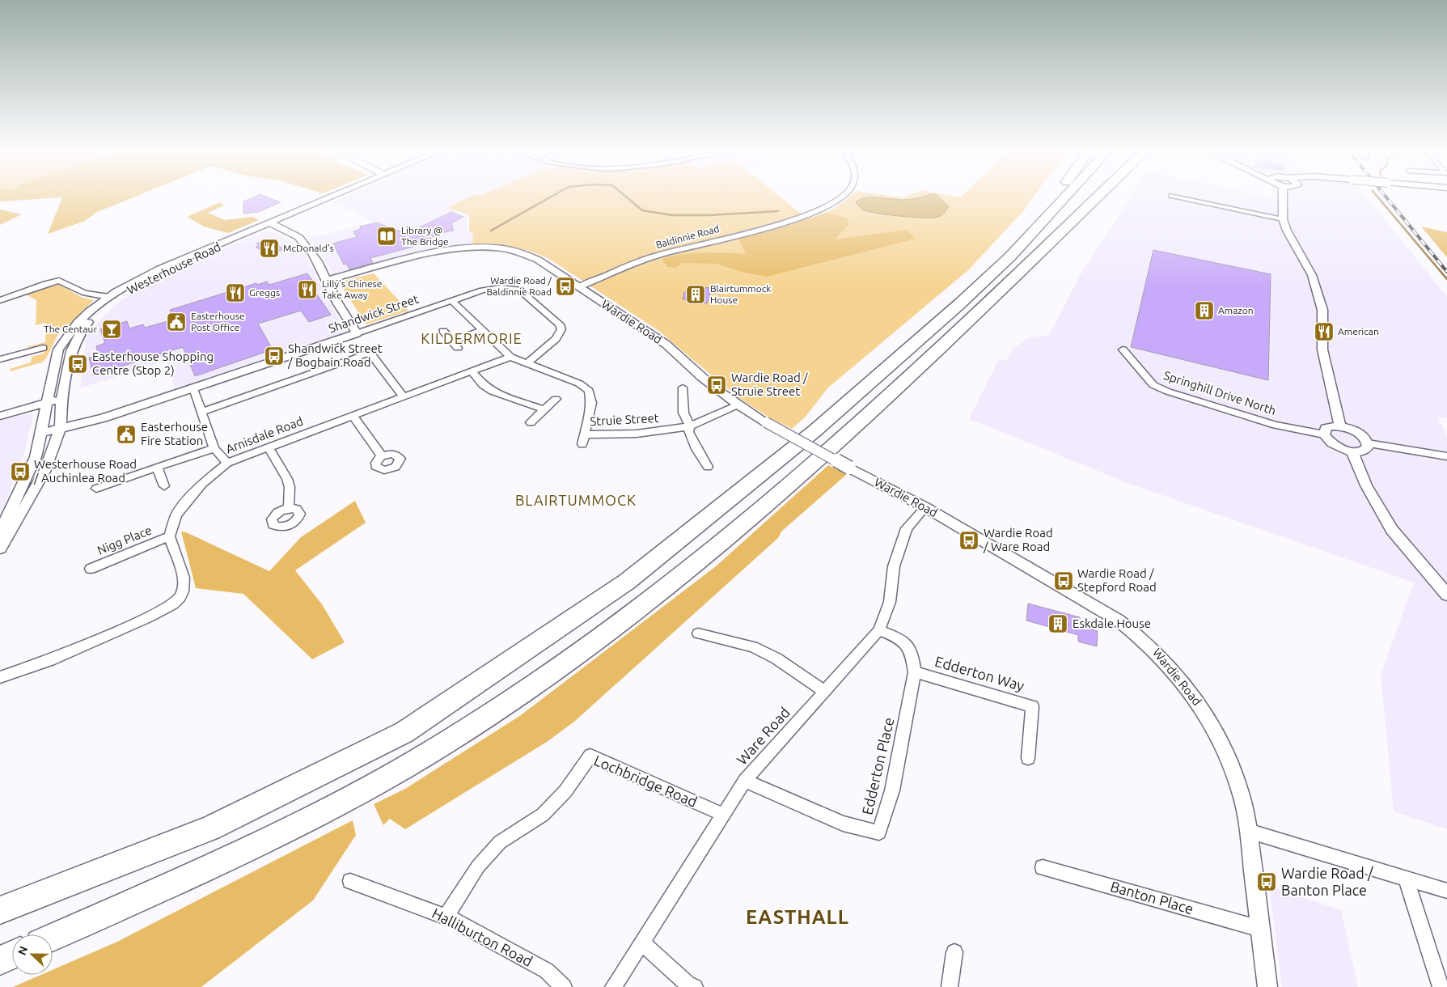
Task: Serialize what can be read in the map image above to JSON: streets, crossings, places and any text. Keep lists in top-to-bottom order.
{
  "streets": {
    "street": [
      "Baldinnie Road",
      "Westerhouse Road",
      "Shandwick Street",
      "Wardie Road",
      "Springhill Drive North",
      "Struie Street",
      "Arnisdale Road",
      "Nigg Place",
      "Edderton Way",
      "Ware Road",
      "Edderton Place",
      "Lochbridge Road",
      "Banton Place",
      "Halliburton Road"
    ]
  },
  "crossings": [
    ["Baldinnie Road", "Wardie Road"],
    ["Westerhouse Road", "Shandwick Street"],
    ["Wardie Road", "Struie Street"],
    ["Wardie Road", "Ware Road"],
    ["Wardie Road", "Banton Place"],
    ["Arnisdale Road", "Nigg Place"],
    ["Edderton Way", "Edderton Place"],
    ["Ware Road", "Edderton Place"],
    ["Ware Road", "Lochbridge Road"],
    ["Lochbridge Road", "Halliburton Road"]
  ],
  "districts": ["KILDERMORIE", "BLAIRTUMMOCK", "EASTHALL"],
  "places": {
    "library": ["Library @ The Bridge"],
    "restaurant": [
      "McDonald's",
      "Lilly's Chinese Take Away",
      "Greggs",
      "American"
    ],
    "bus stop": [
      "Wardie Road / Baldinnie Road",
      "Shandwick Street / Bogbain Road",
      "Easterhouse Shopping Centre (Stop 2)",
      "Wardie Road / Struie Street",
      "Westerhouse Road / Auchinlea Road",
      "Wardie Road / Ware Road",
      "Wardie Road / Stepford Road",
      "Wardie Road / Banton Place"
    ],
    "building": ["Blairtummock House", "Amazon", "Eskdale House"],
    "public building": ["Easterhouse Post Office", "Easterhouse Fire Station"],
    "bar": ["The Centaur"]
  },
  "north": "left"
}
